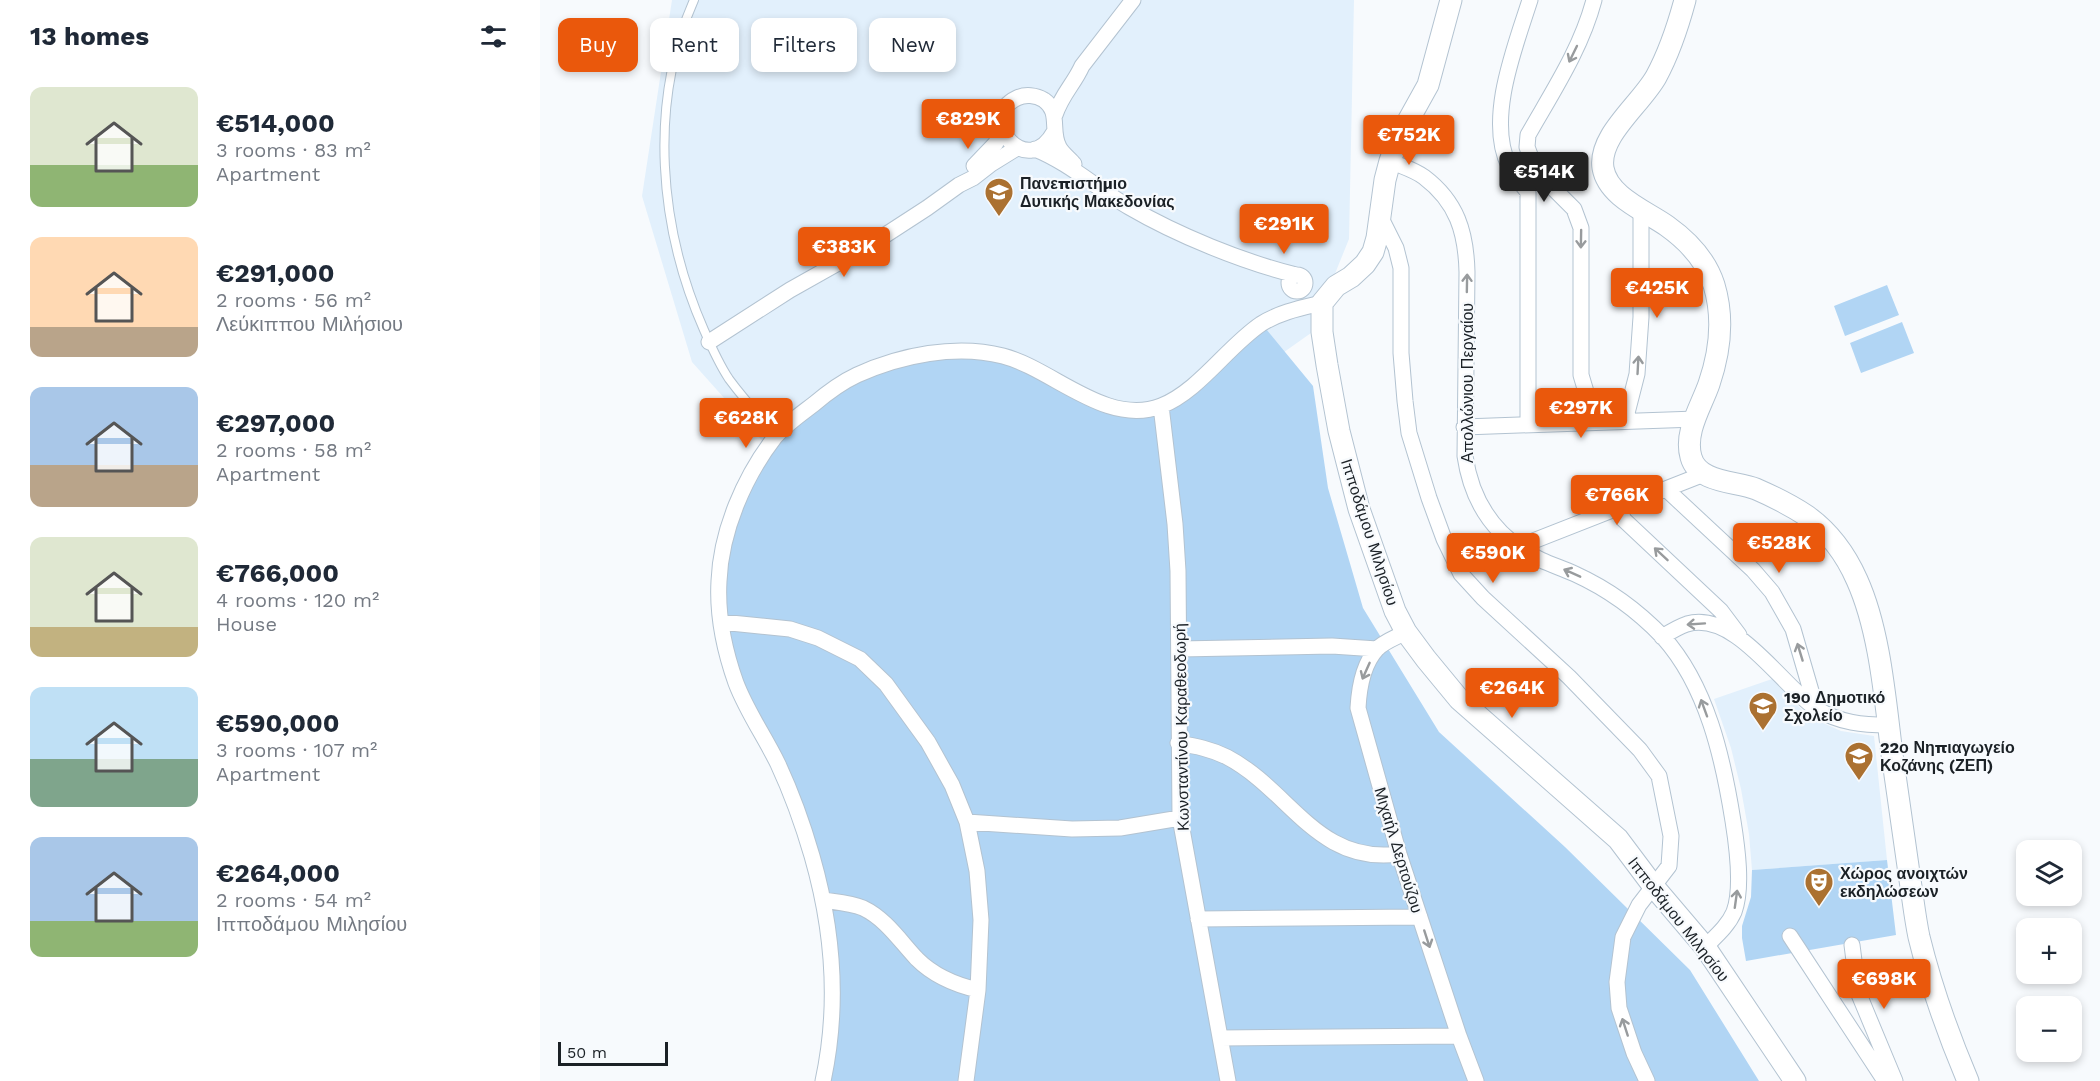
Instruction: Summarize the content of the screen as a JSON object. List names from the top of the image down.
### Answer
{
  "streets": {
    "street": [
      "Απολλώνιου Περγαίου",
      "Ιπποδάμου Μιλησίου",
      "Κωνσταντίνου Καραθεοδωρή",
      "Μιχαήλ Δερτούζου"
    ]
  },
  "crossings": [
    ["Απολλώνιου Περγαίου", "Ιπποδάμου Μιλησίου"]
  ],
  "one_way": ["Μιχαήλ Δερτούζου"],
  "places": {
    "school or university": ["Πανεπιστήμιο Δυτικής Μακεδονίας", "19ο Δημοτικό Σχολείο", "22ο Νηπιαγωγείο Κοζάνης (ΖΕΠ)"],
    "theatre": ["Χώρος ανοιχτών εκδηλώσεων"]
  },
  "scale_bar": "50 m",
  "page": {
    "heading": "13 homes",
    "chip": [
      "Buy",
      "Rent",
      "Filters",
      "New"
    ],
    "list": [
      {
        "name": "€514,000",
        "note": "3 rooms · 83 m² · Apartment"
      },
      {
        "name": "€291,000",
        "note": "2 rooms · 56 m² · Λεύκιππου Μιλήσιου"
      },
      {
        "name": "€297,000",
        "note": "2 rooms · 58 m² · Apartment"
      },
      {
        "name": "€766,000",
        "note": "4 rooms · 120 m² · House"
      },
      {
        "name": "€590,000",
        "note": "3 rooms · 107 m² · Apartment"
      },
      {
        "name": "€264,000",
        "note": "2 rooms · 54 m² · Ιπποδάμου Μιλησίου"
      }
    ],
    "price": [
      "€829K",
      "€752K",
      "€514K",
      "€291K",
      "€383K",
      "€425K",
      "€297K",
      "€628K",
      "€766K",
      "€528K",
      "€590K",
      "€264K",
      "€698K"
    ],
    "map_buttons": ["+", "−"],
    "scale": "50 m"
  }
}
